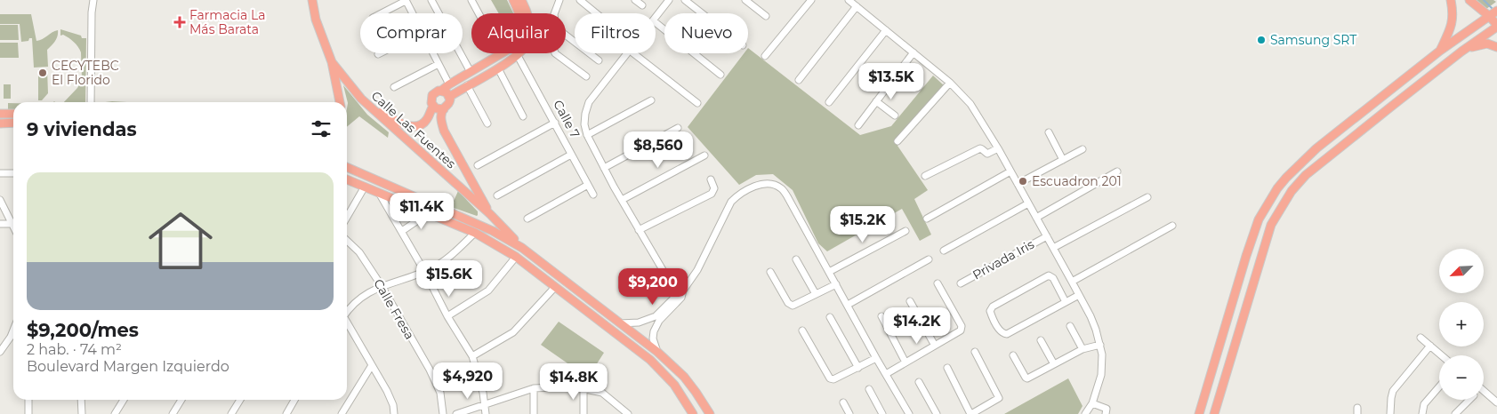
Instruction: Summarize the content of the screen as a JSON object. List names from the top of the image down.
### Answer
{
  "streets": {
    "main road": ["Calle Las Fuentes"],
    "street": ["Calle 7", "Privada Iris", "Calle Fresa"]
  },
  "places": {
    "health": ["Farmacia La Más Barata"],
    "other": ["Samsung SRT", "CECYTEBC El Florido", "Escuadron 201"]
  },
  "north": "bottom left",
  "page": {
    "chip": [
      "Comprar",
      "Alquilar",
      "Filtros",
      "Nuevo"
    ],
    "price": [
      "$13.5K",
      "$8,560",
      "$11.4K",
      "$15.2K",
      "$15.6K",
      "$9,200",
      "$14.2K",
      "$4,920",
      "$14.8K"
    ],
    "heading": "9 viviendas",
    "list": [
      {
        "name": "$9,200/mes",
        "note": "2 hab. · 74 m² · Boulevard Margen Izquierdo"
      }
    ],
    "map_buttons": ["+", "−"]
  }
}
